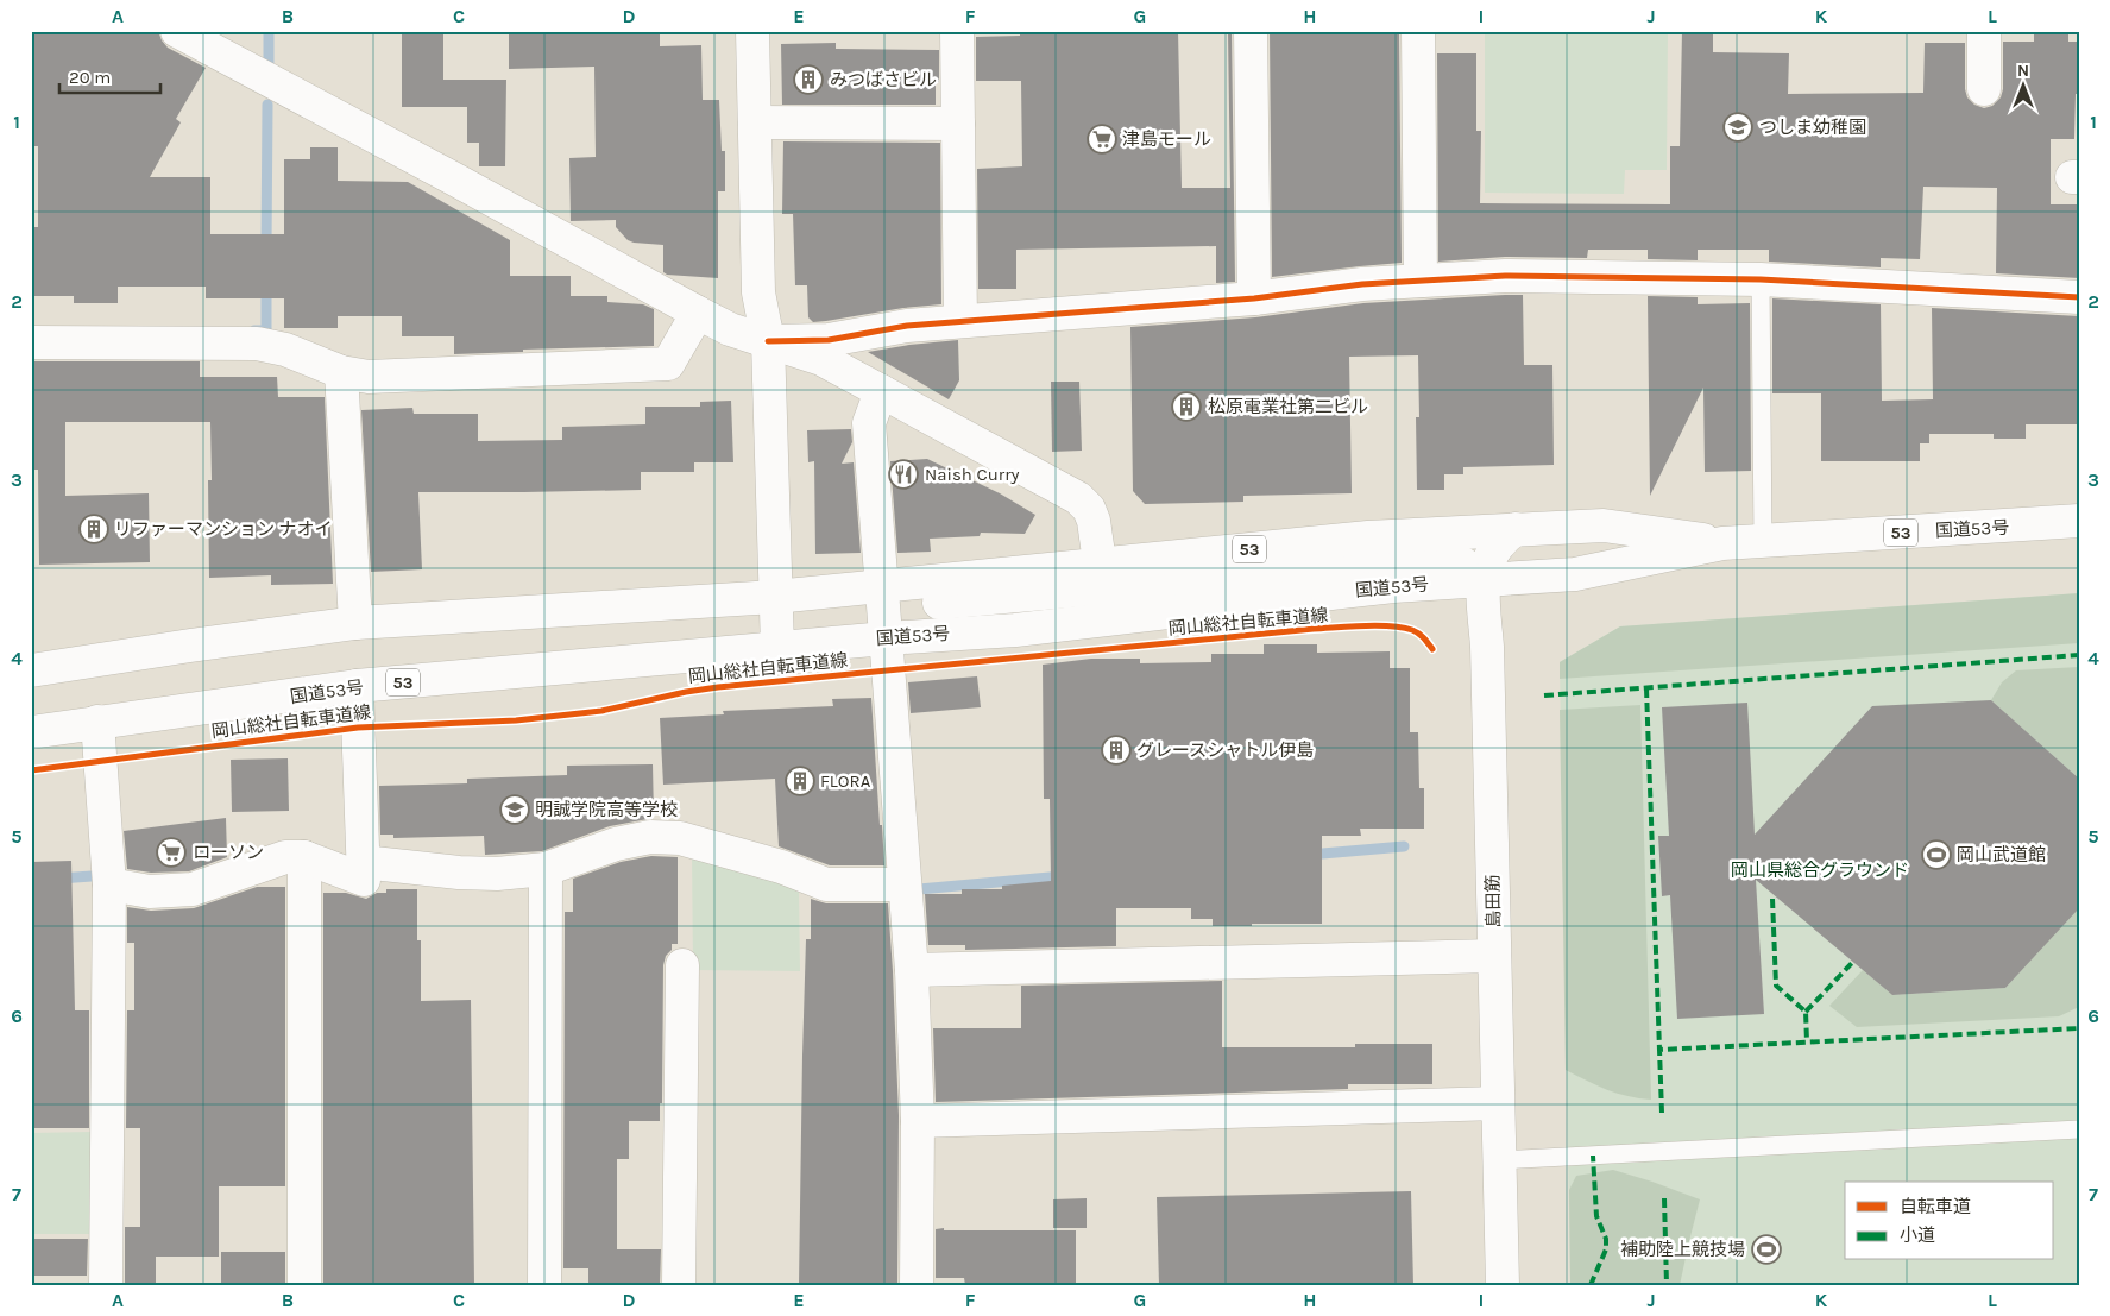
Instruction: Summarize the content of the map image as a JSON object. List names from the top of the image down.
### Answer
{
  "streets": {
    "main road": ["国道53号", "53", "島田筋"],
    "cycle path": ["岡山総社自転車道線"]
  },
  "crossings": [
    ["国道53号", "53"],
    ["国道53号", "島田筋"],
    ["53", "島田筋"]
  ],
  "parks": ["岡山県総合グラウンド"],
  "places": {
    "building": [
      "みつばさビル",
      "松原電業社第二ビル",
      "リファーマンション ナオイ",
      "グレースシャトル伊島",
      "FLORA"
    ],
    "school or university": ["つしま幼稚園", "明誠学院高等学校"],
    "supermarket": ["津島モール", "ローソン"],
    "restaurant": ["Naish Curry"],
    "sports": ["岡山武道館", "補助陸上競技場"]
  },
  "legend": ["自転車道", "小道"],
  "scale_bar": "20 m",
  "north": "top",
  "grid": {
    "columns": [
      "A",
      "B",
      "C",
      "D",
      "E",
      "F",
      "G",
      "H",
      "I",
      "J",
      "K",
      "L"
    ],
    "rows": [
      "1",
      "2",
      "3",
      "4",
      "5",
      "6",
      "7"
    ]
  }
}
